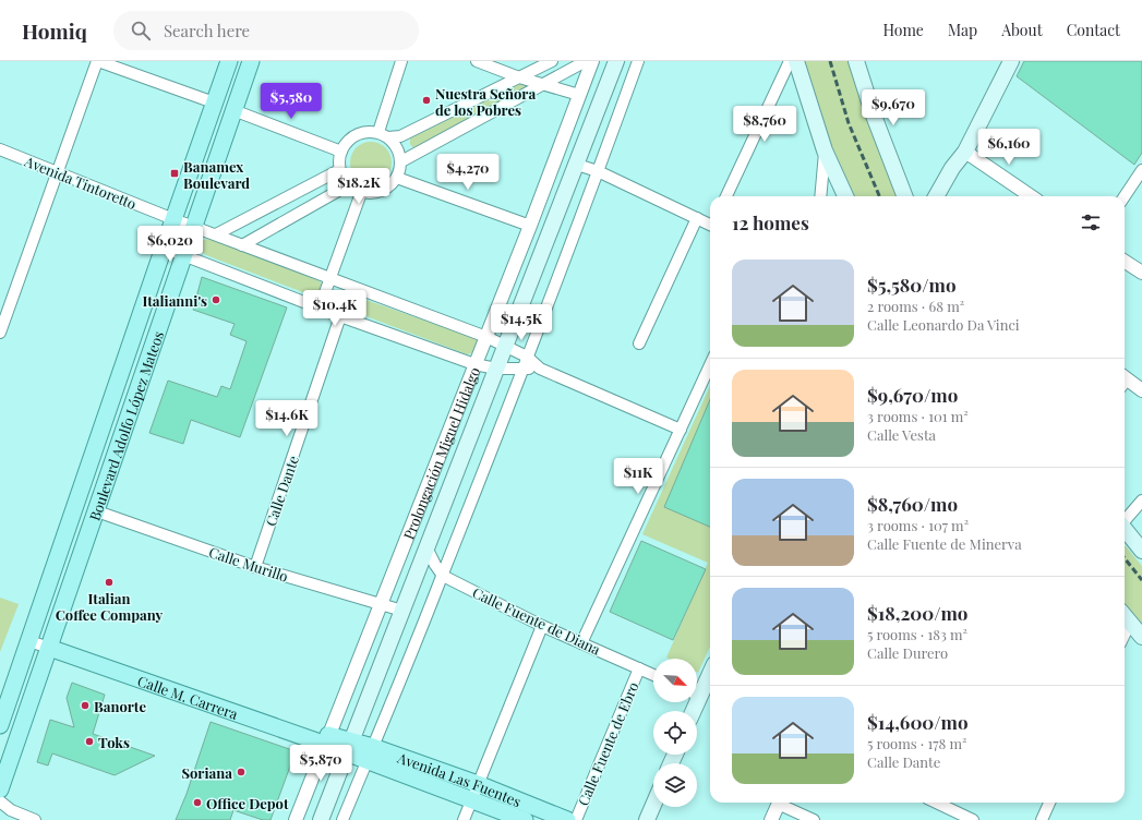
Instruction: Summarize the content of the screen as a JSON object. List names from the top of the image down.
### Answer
{
  "streets": {
    "main road": [
      "Boulevard Adolfo López Mateos",
      "Prolongación Miguel Hidalgo",
      "Calle M. Carrera",
      "Avenida Las Fuentes"
    ],
    "street": [
      "Avenida Tintoretto",
      "Calle Dante",
      "Calle Murillo",
      "Calle Fuente de Diana",
      "Calle Fuente de Ebro"
    ]
  },
  "crossings": [
    ["Avenida Tintoretto", "Boulevard Adolfo López Mateos"],
    ["Avenida Tintoretto", "Prolongación Miguel Hidalgo"],
    ["Boulevard Adolfo López Mateos", "Calle Murillo"],
    ["Boulevard Adolfo López Mateos", "Calle M. Carrera"],
    ["Prolongación Miguel Hidalgo", "Calle Murillo"],
    ["Prolongación Miguel Hidalgo", "Calle M. Carrera"],
    ["Prolongación Miguel Hidalgo", "Avenida Las Fuentes"],
    ["Calle Dante", "Calle Murillo"],
    ["Calle Fuente de Diana", "Calle Fuente de Ebro"],
    ["Calle M. Carrera", "Avenida Las Fuentes"]
  ],
  "places": {
    "other": [
      "Nuestra Señora de los Pobres",
      "Italianni's",
      "Italian Coffee Company",
      "Banorte",
      "Toks",
      "Soriana",
      "Office Depot"
    ],
    "transit": ["Banamex Boulevard"]
  },
  "north": "bottom right",
  "page": {
    "header": "Homiq",
    "search": "Search here",
    "nav": [
      "Home",
      "Map",
      "About",
      "Contact"
    ],
    "price": [
      "$5,580",
      "$9,670",
      "$8,760",
      "$6,160",
      "$4,270",
      "$18.2K",
      "$6,020",
      "$10.4K",
      "$14.5K",
      "$14.6K",
      "$11K",
      "$5,870"
    ],
    "heading": "12 homes",
    "list": [
      {
        "name": "$5,580/mo",
        "note": "2 rooms · 68 m² · Calle Leonardo Da Vinci"
      },
      {
        "name": "$9,670/mo",
        "note": "3 rooms · 101 m² · Calle Vesta"
      },
      {
        "name": "$8,760/mo",
        "note": "3 rooms · 107 m² · Calle Fuente de Minerva"
      },
      {
        "name": "$18,200/mo",
        "note": "5 rooms · 183 m² · Calle Durero"
      },
      {
        "name": "$14,600/mo",
        "note": "5 rooms · 178 m² · Calle Dante"
      }
    ]
  }
}
